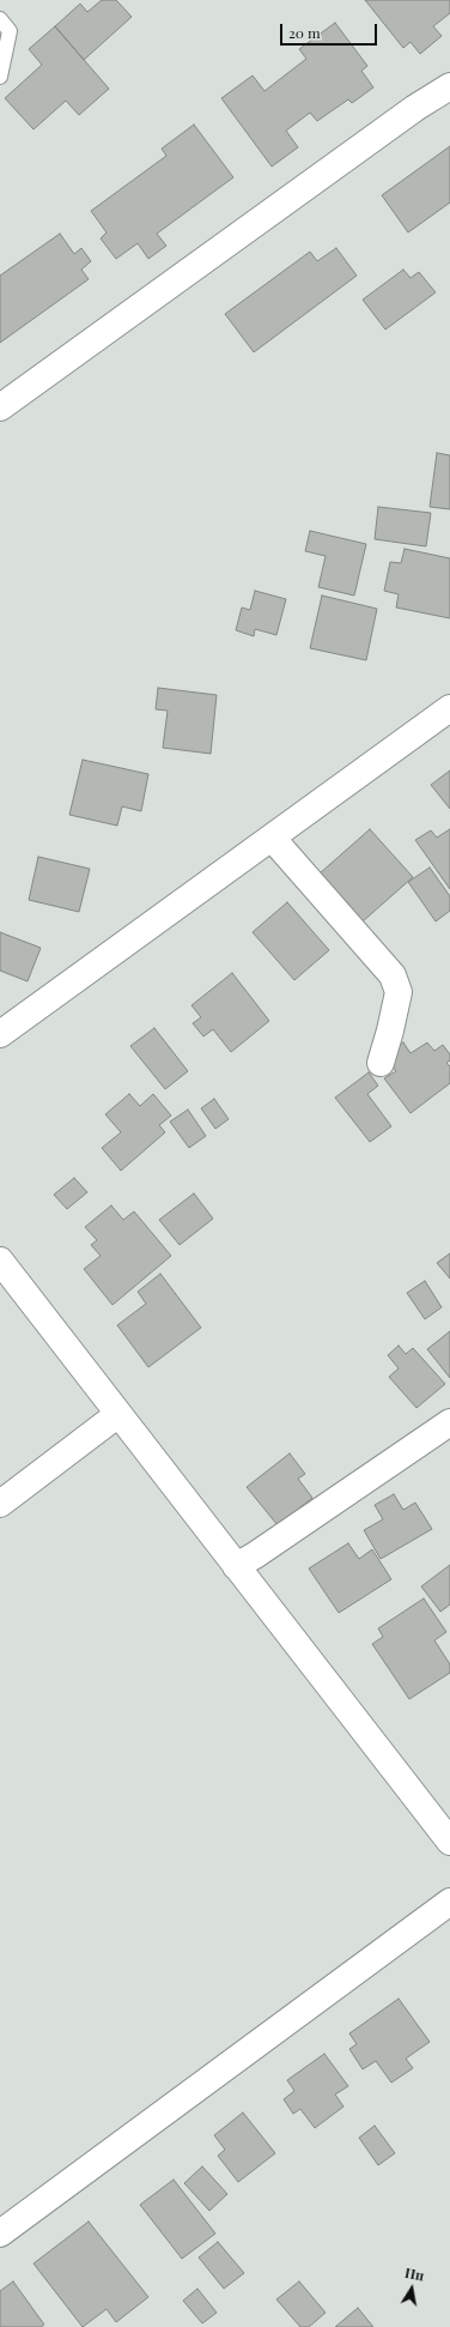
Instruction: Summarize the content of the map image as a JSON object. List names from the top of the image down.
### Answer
{
  "scale_bar": "20 m",
  "north": "top"
}
